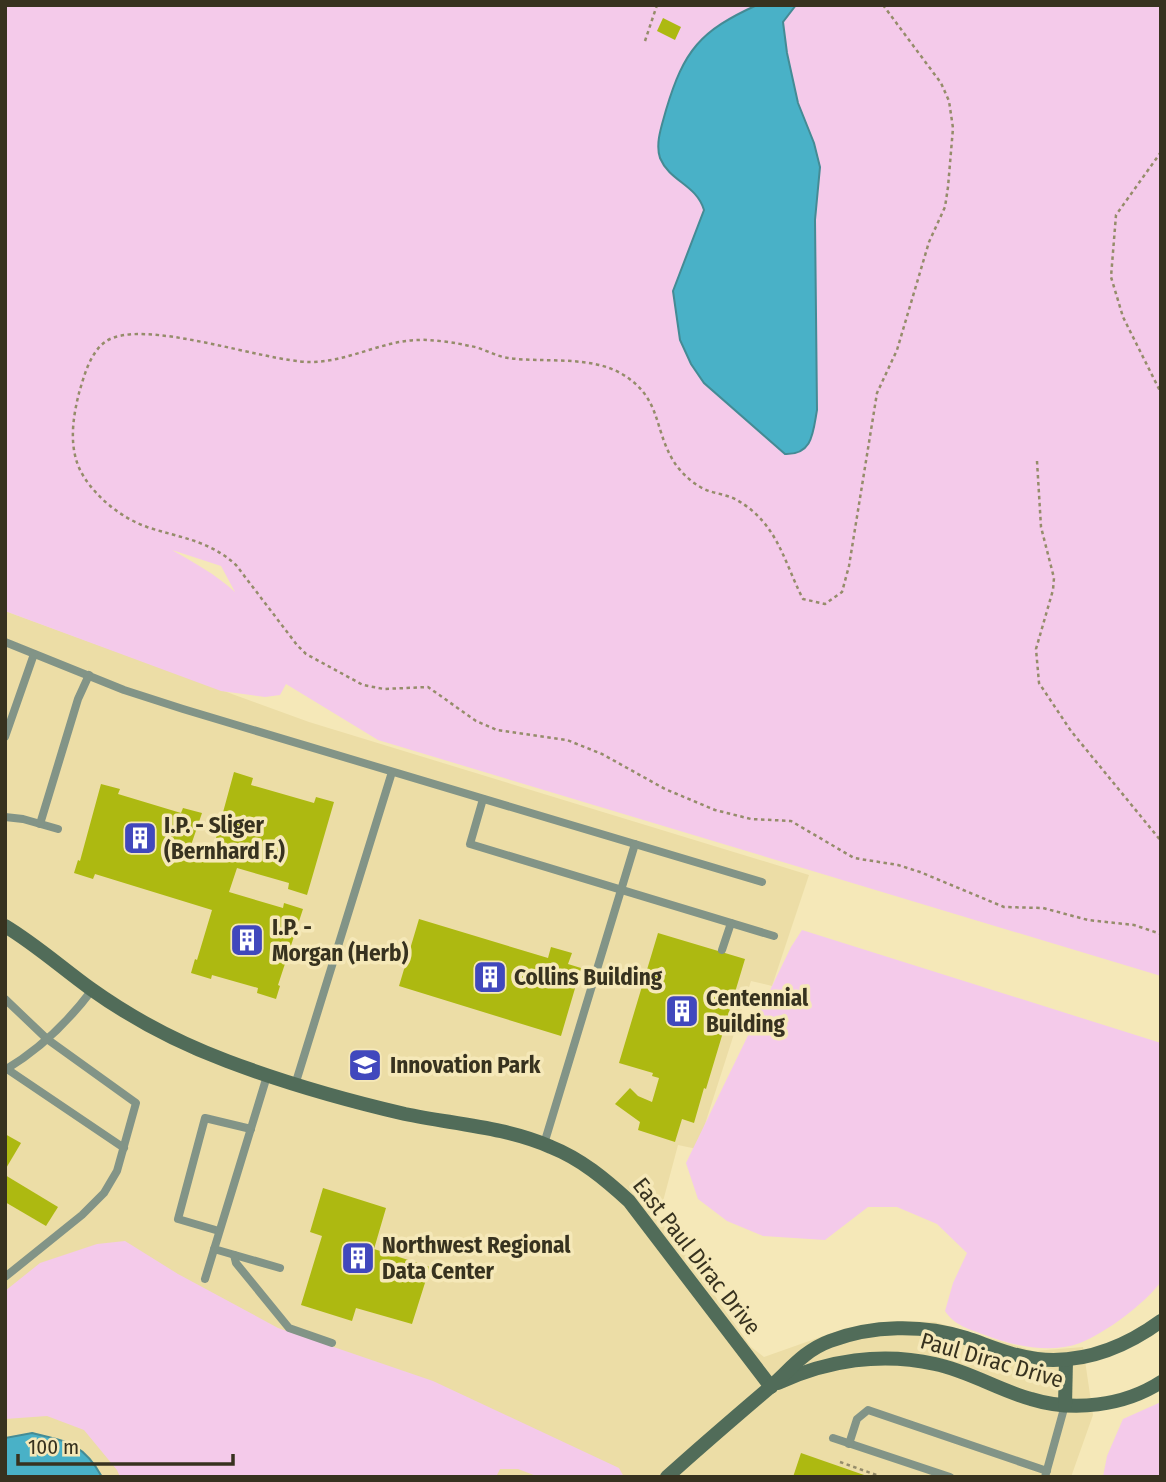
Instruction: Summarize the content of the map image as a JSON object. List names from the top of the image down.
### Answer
{
  "streets": {
    "street": ["East Paul Dirac Drive", "Paul Dirac Drive"]
  },
  "crossings": [
    ["East Paul Dirac Drive", "Paul Dirac Drive"]
  ],
  "places": {
    "building": [
      "I.P. - Sliger (Bernhard F.)",
      "I.P. - Morgan (Herb)",
      "Collins Building",
      "Centennial Building",
      "Northwest Regional Data Center"
    ],
    "school or university": ["Innovation Park"]
  },
  "scale_bar": "100 m"
}
